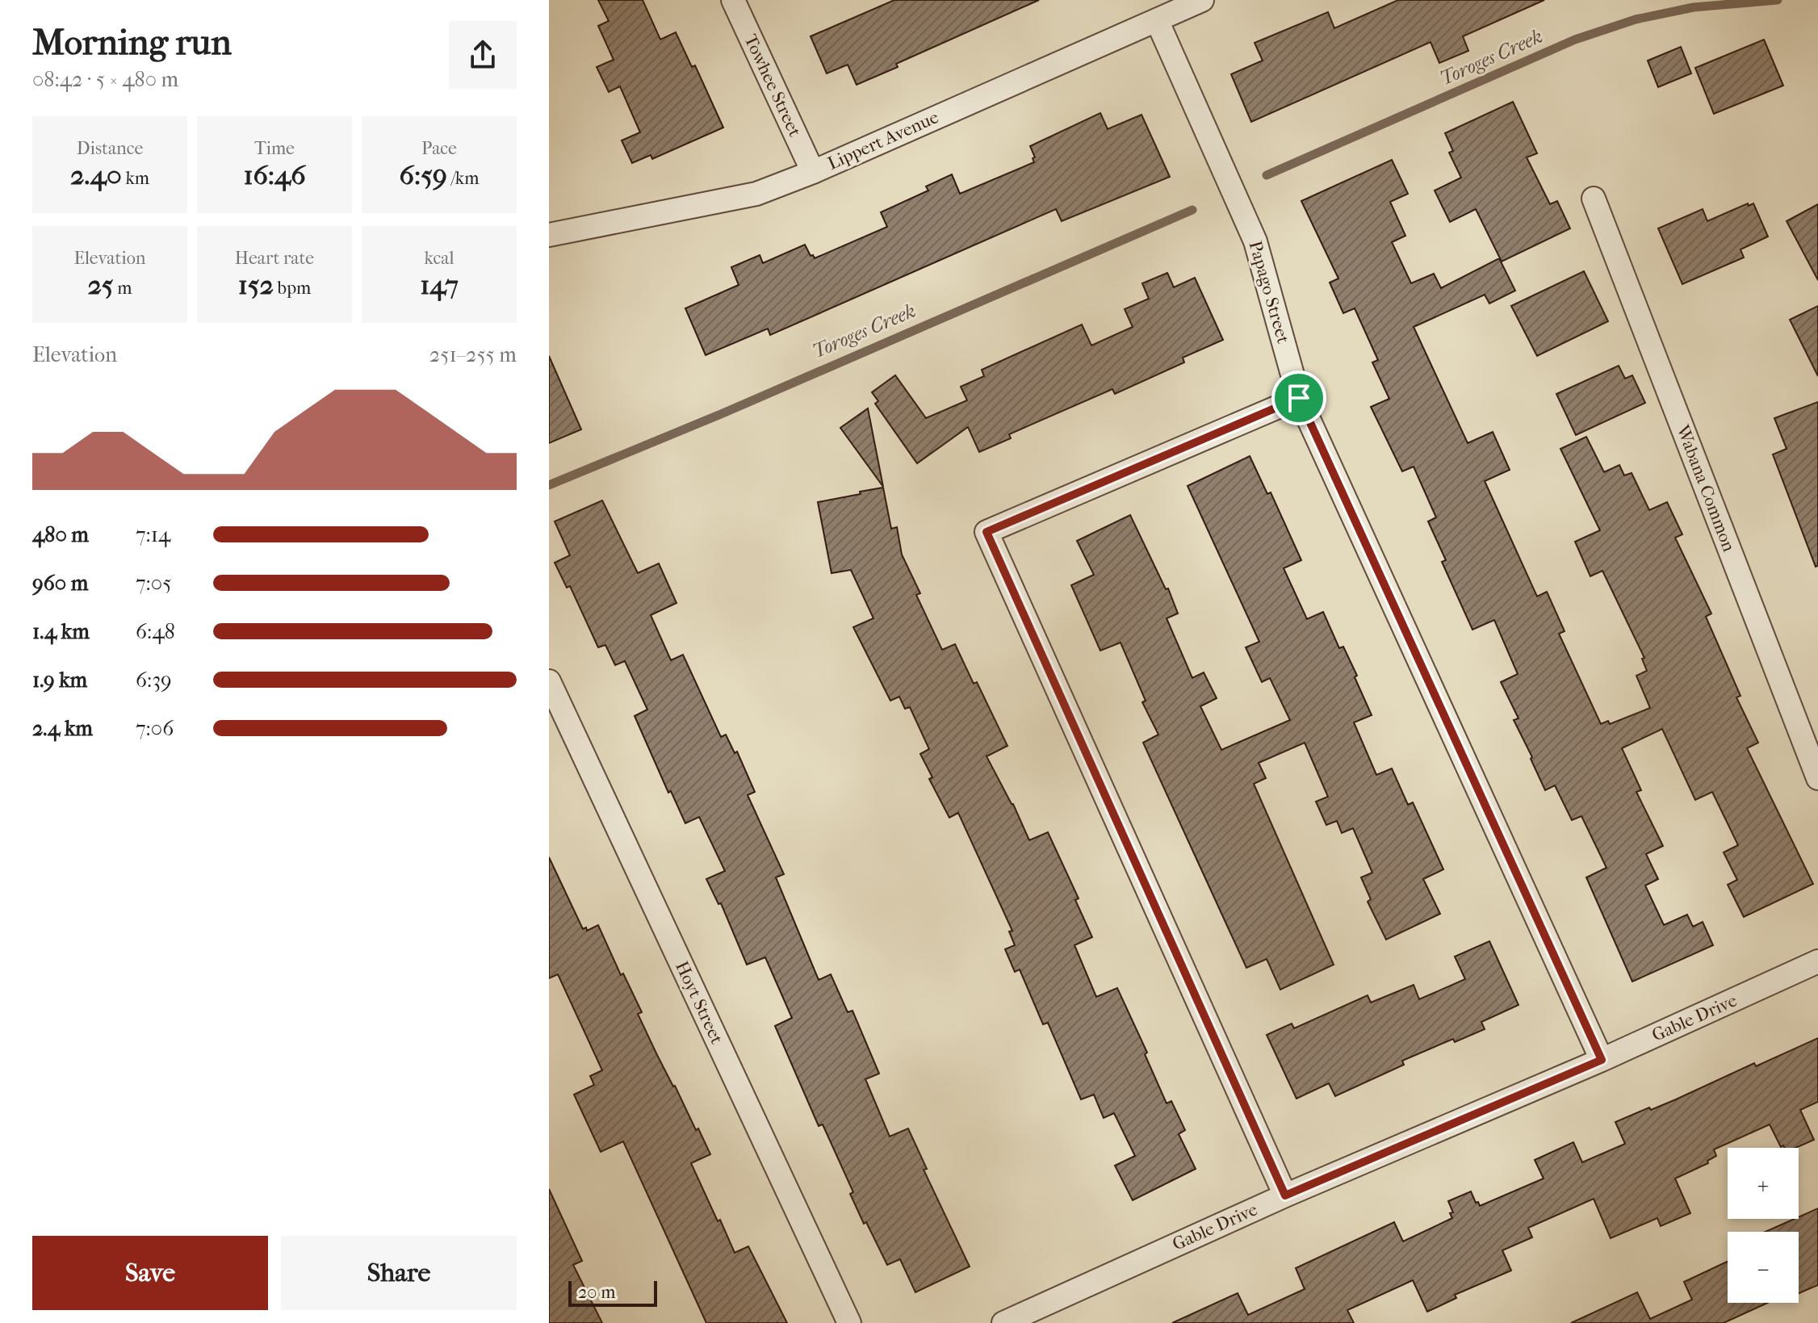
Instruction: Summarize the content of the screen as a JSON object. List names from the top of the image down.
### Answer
{
  "streets": {
    "street": [
      "Towhee Street",
      "Lippert Avenue",
      "Papago Street",
      "Wabana Common",
      "Hoyt Street",
      "Gable Drive"
    ]
  },
  "crossings": [
    ["Towhee Street", "Lippert Avenue"],
    ["Lippert Avenue", "Papago Street"],
    ["Papago Street", "Gable Drive"]
  ],
  "water": ["Toroges Creek"],
  "scale_bar": "20 m",
  "page": {
    "heading": ["Morning run", "08:42 · 5 × 480 m"],
    "stats": [
      ["Distance", "2.40 km"],
      ["Time", "16:46"],
      ["Pace", "6:59 /km"],
      ["Elevation", "25 m"],
      ["Heart rate", "152 bpm"],
      ["kcal", "147"]
    ],
    "chart": ["Elevation", "251–255 m"],
    "list": [
      {
        "name": "480 m",
        "note": "7:14"
      },
      {
        "name": "960 m",
        "note": "7:05"
      },
      {
        "name": "1.4 km",
        "note": "6:48"
      },
      {
        "name": "1.9 km",
        "note": "6:39"
      },
      {
        "name": "2.4 km",
        "note": "7:06"
      }
    ],
    "map_buttons": ["+", "−"],
    "buttons": ["Save", "Share"],
    "scale": "20 m"
  }
}
